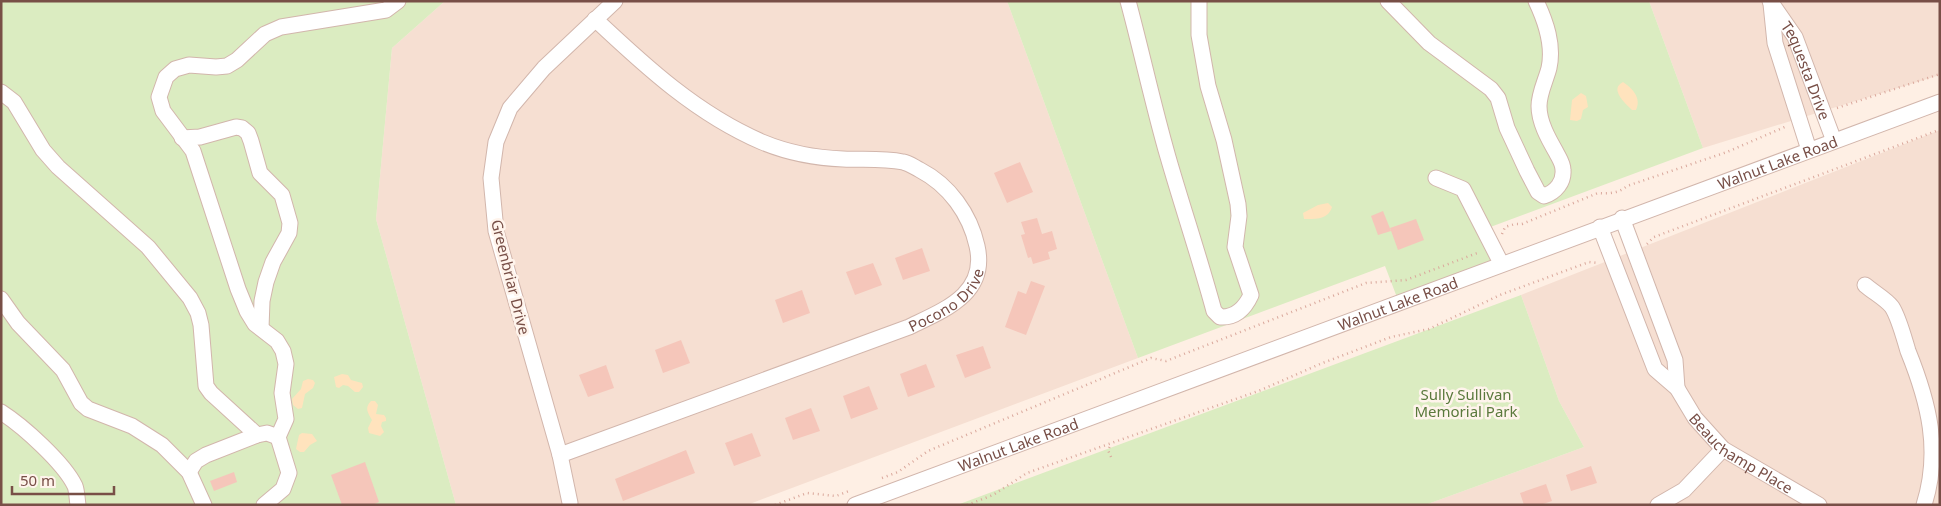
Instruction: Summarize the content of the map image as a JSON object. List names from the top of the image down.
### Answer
{
  "streets": {
    "street": [
      "Tequesta Drive",
      "Walnut Lake Road",
      "Greenbriar Drive",
      "Pocono Drive",
      "Beauchamp Place"
    ]
  },
  "crossings": [
    ["Tequesta Drive", "Walnut Lake Road"],
    ["Walnut Lake Road", "Beauchamp Place"],
    ["Greenbriar Drive", "Pocono Drive"]
  ],
  "parks": ["Sully Sullivan Memorial Park"],
  "scale_bar": "50 m"
}
